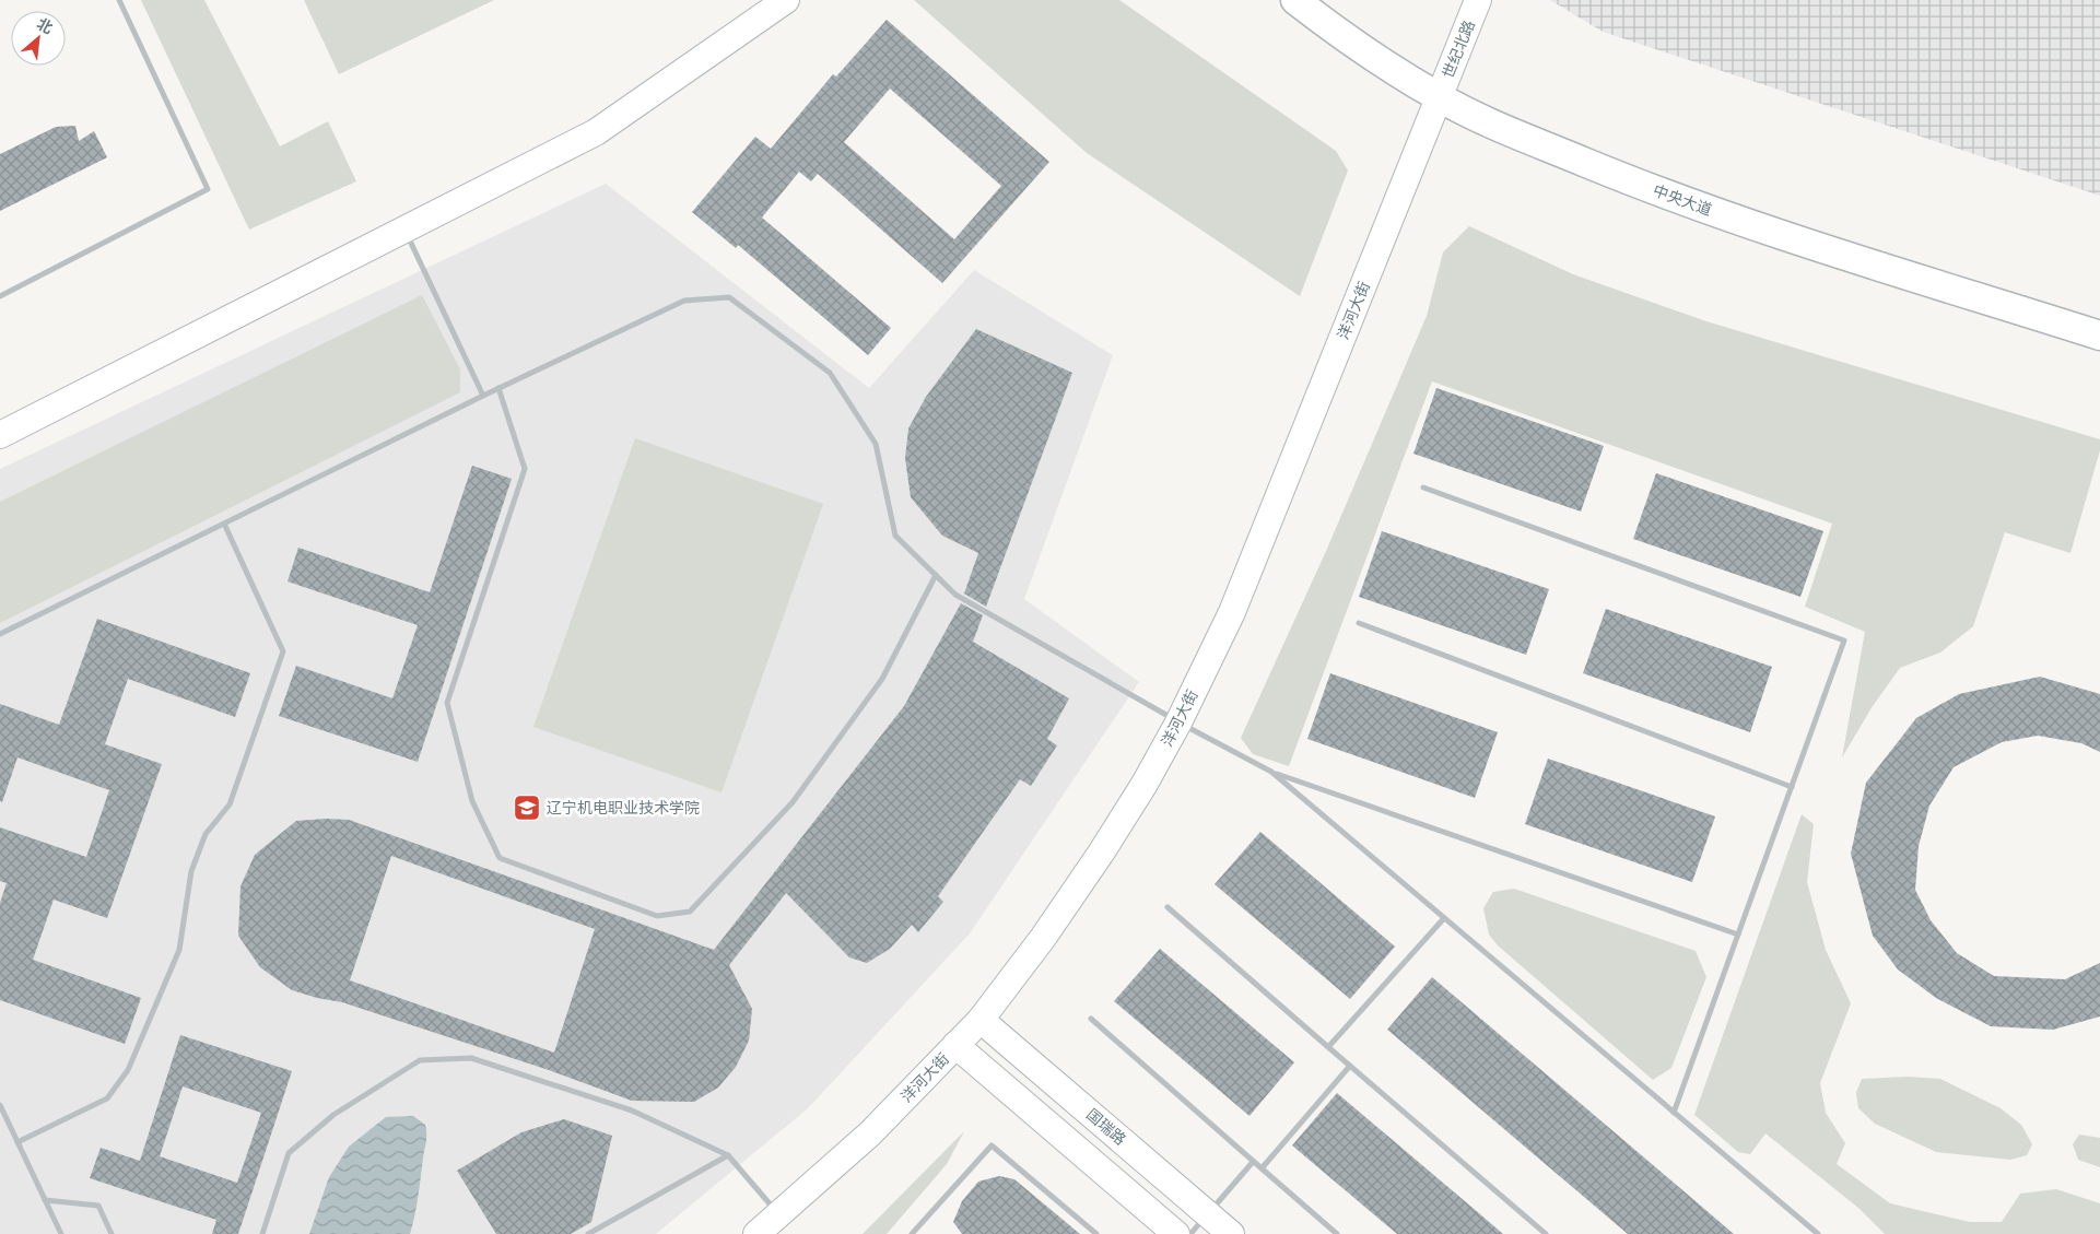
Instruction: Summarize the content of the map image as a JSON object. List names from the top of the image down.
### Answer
{
  "streets": {
    "main road": ["中央大道"],
    "street": ["世纪北路", "洋河大街", "国瑞路"]
  },
  "crossings": [
    ["世纪北路", "中央大道"],
    ["世纪北路", "洋河大街"],
    ["中央大道", "洋河大街"],
    ["洋河大街", "国瑞路"]
  ],
  "places": {
    "school or university": ["辽宁机电职业技术学院"]
  },
  "north": "top right"
}
